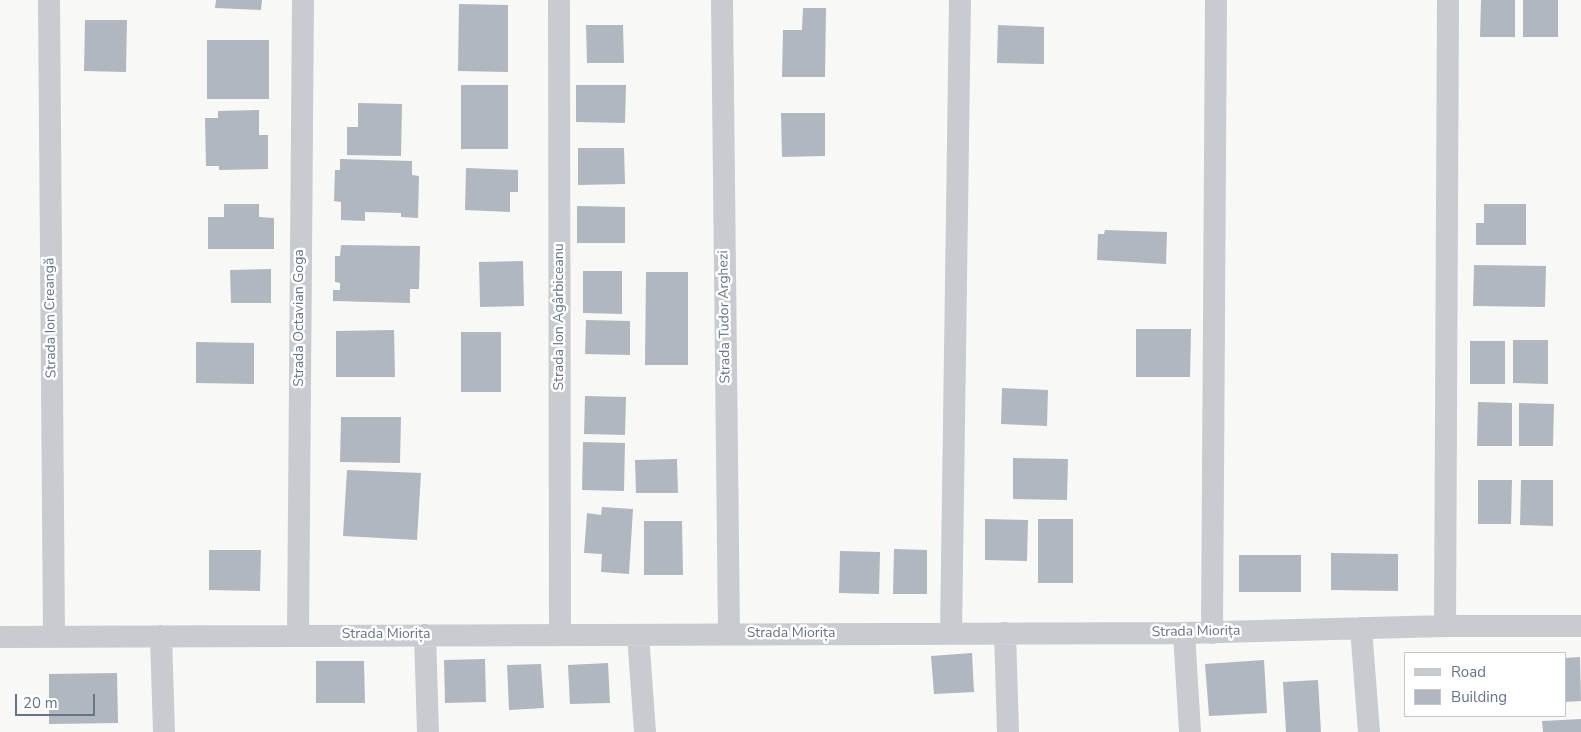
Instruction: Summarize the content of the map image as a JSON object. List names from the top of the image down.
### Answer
{
  "streets": {
    "street": [
      "Strada Ion Agârbiceanu",
      "Strada Tudor Arghezi",
      "Strada Ion Creangă",
      "Strada Octavian Goga",
      "Strada Miorița"
    ]
  },
  "crossings": [
    ["Strada Ion Agârbiceanu", "Strada Miorița"],
    ["Strada Tudor Arghezi", "Strada Miorița"],
    ["Strada Ion Creangă", "Strada Miorița"],
    ["Strada Octavian Goga", "Strada Miorița"]
  ],
  "legend": ["Road", "Building"],
  "scale_bar": "20 m"
}
